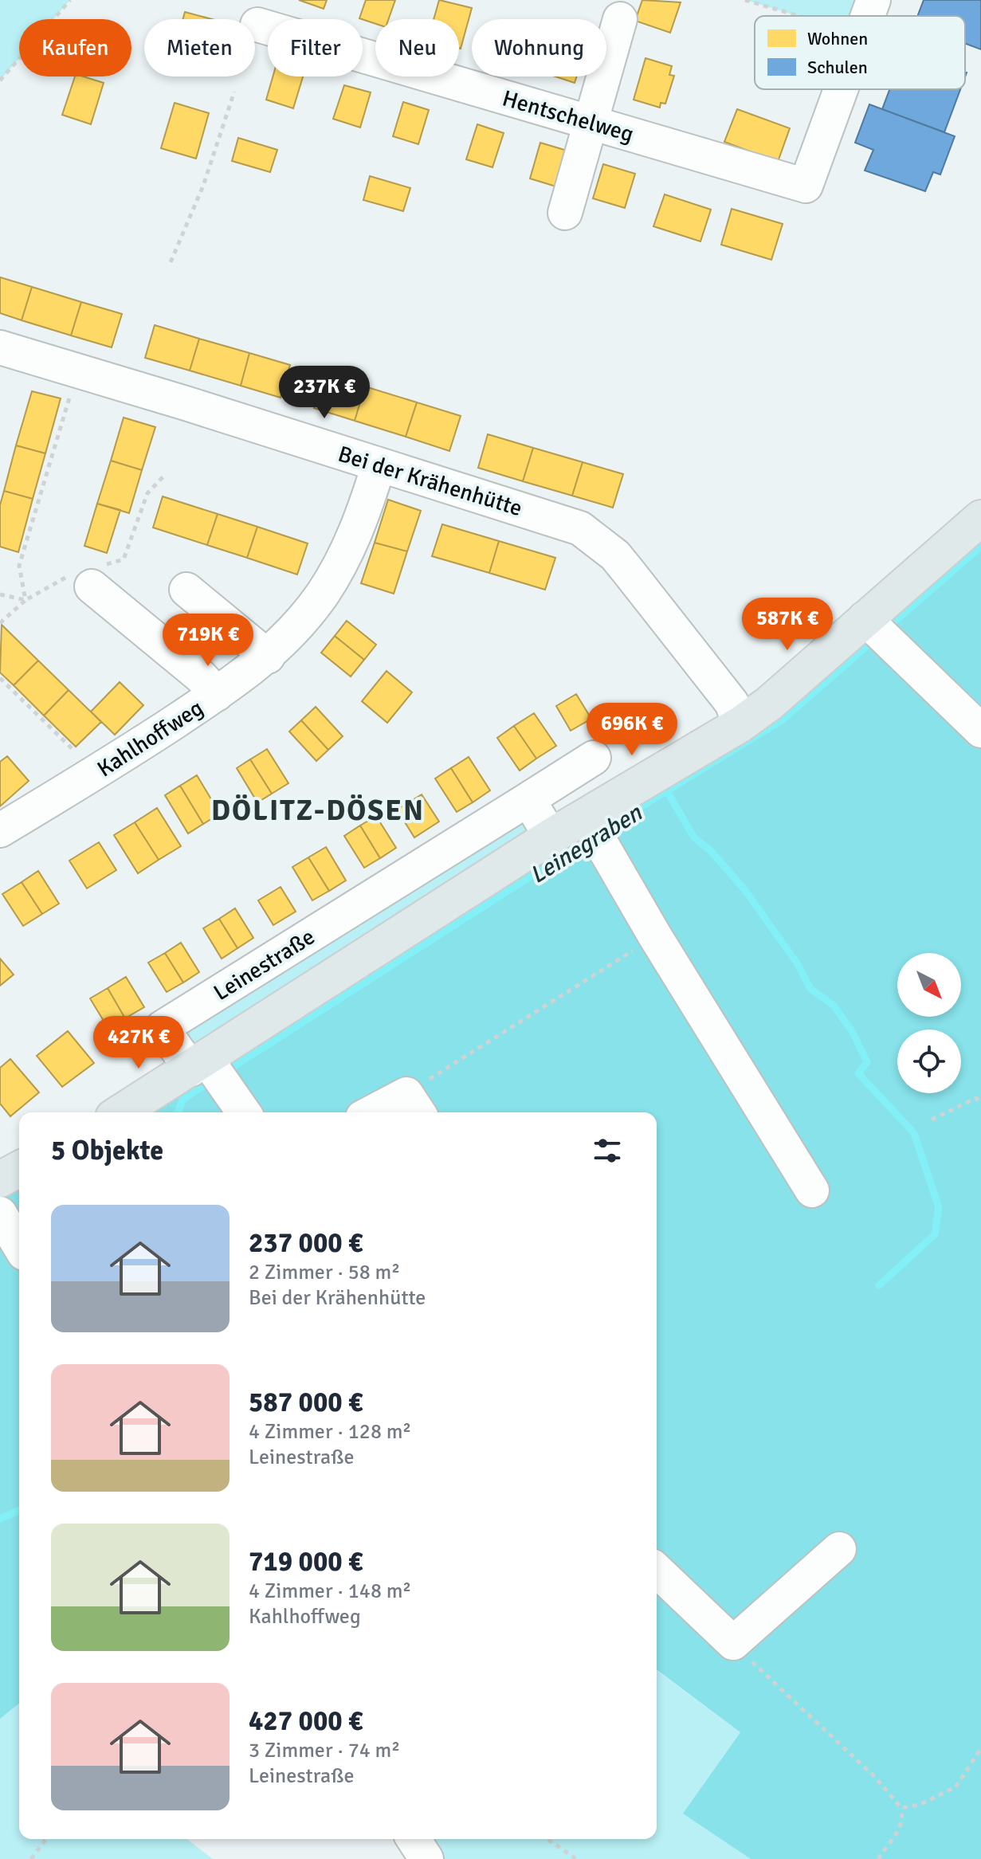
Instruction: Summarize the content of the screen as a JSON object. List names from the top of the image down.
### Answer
{
  "streets": {
    "street": [
      "Hentschelweg",
      "Bei der Krähenhütte",
      "Kahlhoffweg",
      "Leinestraße"
    ]
  },
  "crossings": [
    ["Bei der Krähenhütte", "Kahlhoffweg"]
  ],
  "districts": ["DÖLITZ-DÖSEN"],
  "water": ["Leinegraben"],
  "legend": ["Wohnen", "Schulen"],
  "north": "bottom right",
  "page": {
    "chip": [
      "Kaufen",
      "Mieten",
      "Filter",
      "Neu",
      "Wohnung"
    ],
    "price": [
      "237K €",
      "587K €",
      "719K €",
      "696K €",
      "427K €"
    ],
    "heading": "5 Objekte",
    "list": [
      {
        "name": "237 000 €",
        "note": "2 Zimmer · 58 m² · Bei der Krähenhütte"
      },
      {
        "name": "587 000 €",
        "note": "4 Zimmer · 128 m² · Leinestraße"
      },
      {
        "name": "719 000 €",
        "note": "4 Zimmer · 148 m² · Kahlhoffweg"
      },
      {
        "name": "427 000 €",
        "note": "3 Zimmer · 74 m² · Leinestraße"
      }
    ]
  }
}
